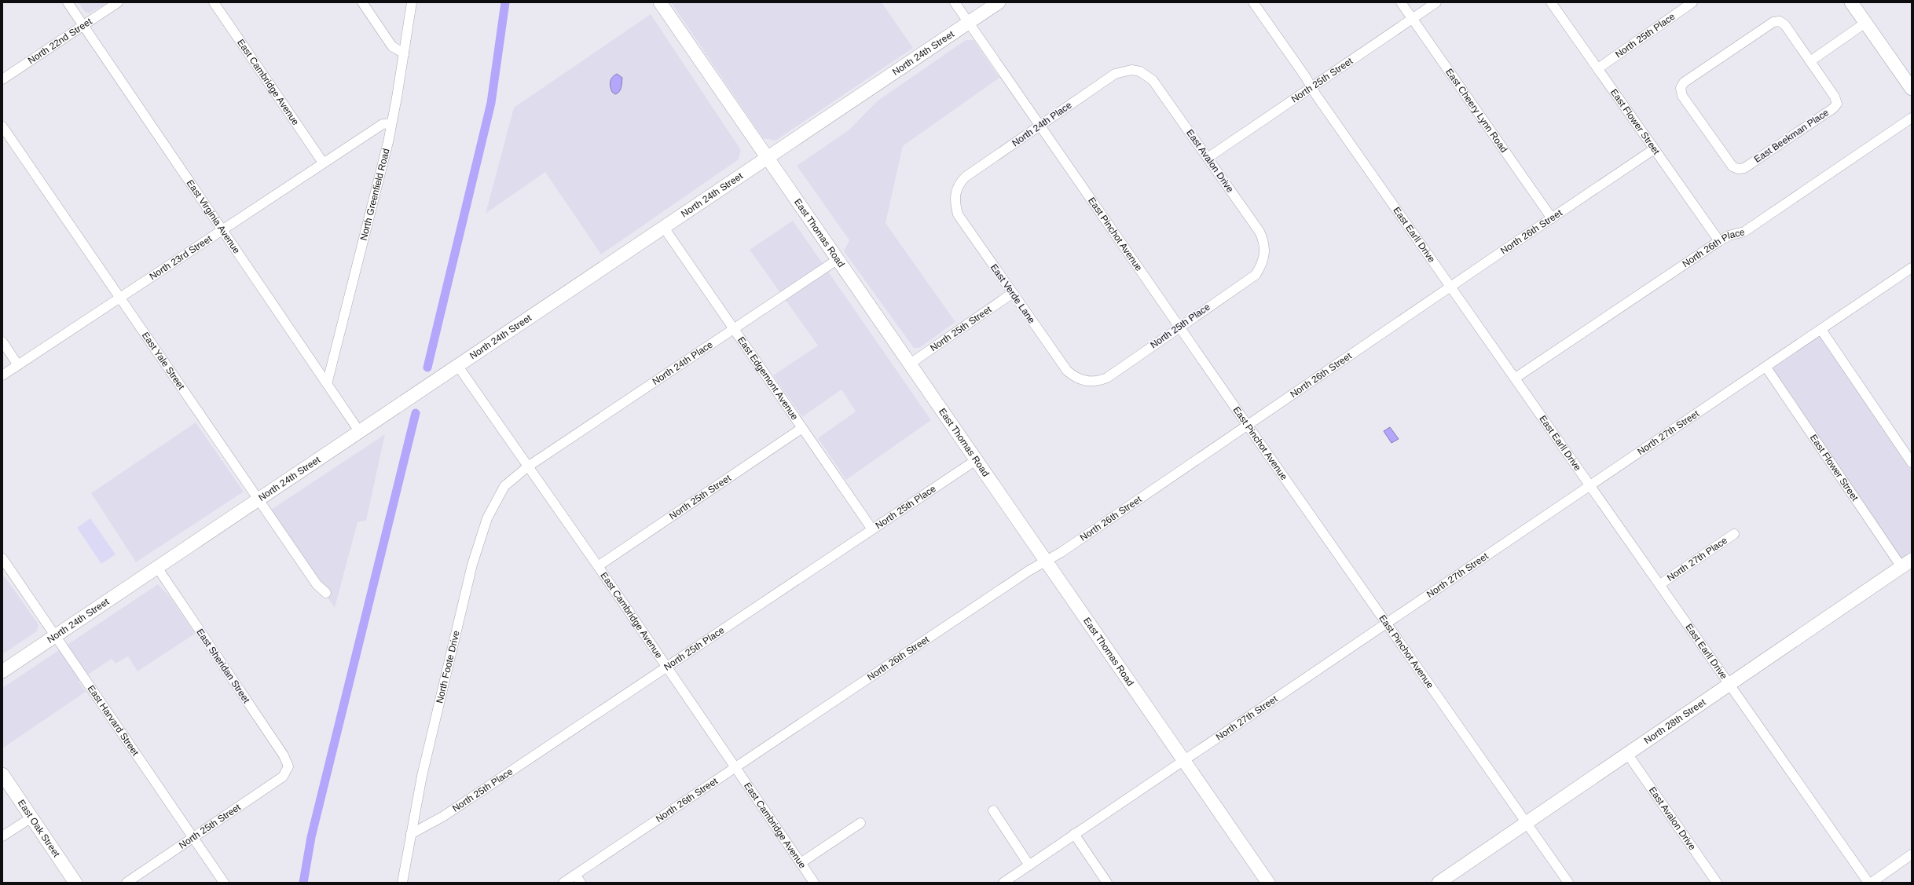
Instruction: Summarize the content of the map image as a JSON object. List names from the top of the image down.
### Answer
{
  "streets": {
    "main road": [
      "North 24th Street",
      "East Thomas Road",
      "North 28th Street",
      "East Oak Street"
    ],
    "street": [
      "North 25th Place",
      "North 22nd Street",
      "North 25th Street",
      "East Cambridge Avenue",
      "East Cheery Lynn Road",
      "East Flower Street",
      "North 24th Place",
      "East Beekman Place",
      "East Avalon Drive",
      "North Greenfield Road",
      "East Virginia Avenue",
      "North 26th Street",
      "East Pinchot Avenue",
      "East Earll Drive",
      "North 26th Place",
      "North 23rd Street",
      "East Verde Lane",
      "East Yale Street",
      "East Edgemont Avenue",
      "North 27th Street",
      "North 27th Place",
      "East Sheridan Street",
      "North Foote Drive",
      "East Harvard Street"
    ]
  },
  "crossings": [
    ["North 25th Place", "East Cambridge Avenue"],
    ["North 25th Place", "East Flower Street"],
    ["North 25th Place", "East Avalon Drive"],
    ["North 25th Place", "East Thomas Road"],
    ["North 25th Place", "East Pinchot Avenue"],
    ["North 25th Place", "East Verde Lane"],
    ["North 25th Place", "East Edgemont Avenue"],
    ["North 25th Place", "North Foote Drive"],
    ["North 22nd Street", "East Virginia Avenue"],
    ["North 24th Street", "East Cambridge Avenue"],
    ["North 24th Street", "East Virginia Avenue"],
    ["North 24th Street", "East Thomas Road"],
    ["North 24th Street", "East Pinchot Avenue"],
    ["North 24th Street", "East Yale Street"],
    ["North 24th Street", "East Edgemont Avenue"],
    ["North 24th Street", "East Sheridan Street"],
    ["North 24th Street", "East Harvard Street"],
    ["North 25th Street", "East Cambridge Avenue"],
    ["North 25th Street", "East Cheery Lynn Road"],
    ["North 25th Street", "East Avalon Drive"],
    ["North 25th Street", "East Thomas Road"],
    ["North 25th Street", "East Earll Drive"],
    ["North 25th Street", "East Verde Lane"],
    ["North 25th Street", "East Edgemont Avenue"],
    ["North 25th Street", "East Sheridan Street"],
    ["North 25th Street", "East Harvard Street"],
    ["East Cambridge Avenue", "North 24th Place"],
    ["East Cambridge Avenue", "North 26th Street"],
    ["East Cambridge Avenue", "North 23rd Street"],
    ["East Cambridge Avenue", "North Foote Drive"],
    ["East Cheery Lynn Road", "North 26th Street"],
    ["East Flower Street", "North 26th Street"],
    ["East Flower Street", "North 26th Place"],
    ["East Flower Street", "North 27th Street"],
    ["East Flower Street", "North 28th Street"],
    ["North 24th Place", "East Avalon Drive"],
    ["North 24th Place", "East Thomas Road"],
    ["North 24th Place", "East Pinchot Avenue"],
    ["North 24th Place", "East Verde Lane"],
    ["North 24th Place", "East Edgemont Avenue"],
    ["North 24th Place", "North Foote Drive"],
    ["East Avalon Drive", "North 28th Street"],
    ["North Greenfield Road", "East Virginia Avenue"],
    ["North Greenfield Road", "North 23rd Street"],
    ["East Virginia Avenue", "North 23rd Street"],
    ["North 26th Street", "East Thomas Road"],
    ["North 26th Street", "East Pinchot Avenue"],
    ["North 26th Street", "East Earll Drive"],
    ["East Thomas Road", "North 27th Street"],
    ["East Pinchot Avenue", "North 27th Street"],
    ["East Pinchot Avenue", "North 28th Street"],
    ["East Earll Drive", "North 26th Place"],
    ["East Earll Drive", "North 27th Street"],
    ["East Earll Drive", "North 27th Place"],
    ["East Earll Drive", "North 28th Street"],
    ["North 23rd Street", "East Yale Street"]
  ]
}
